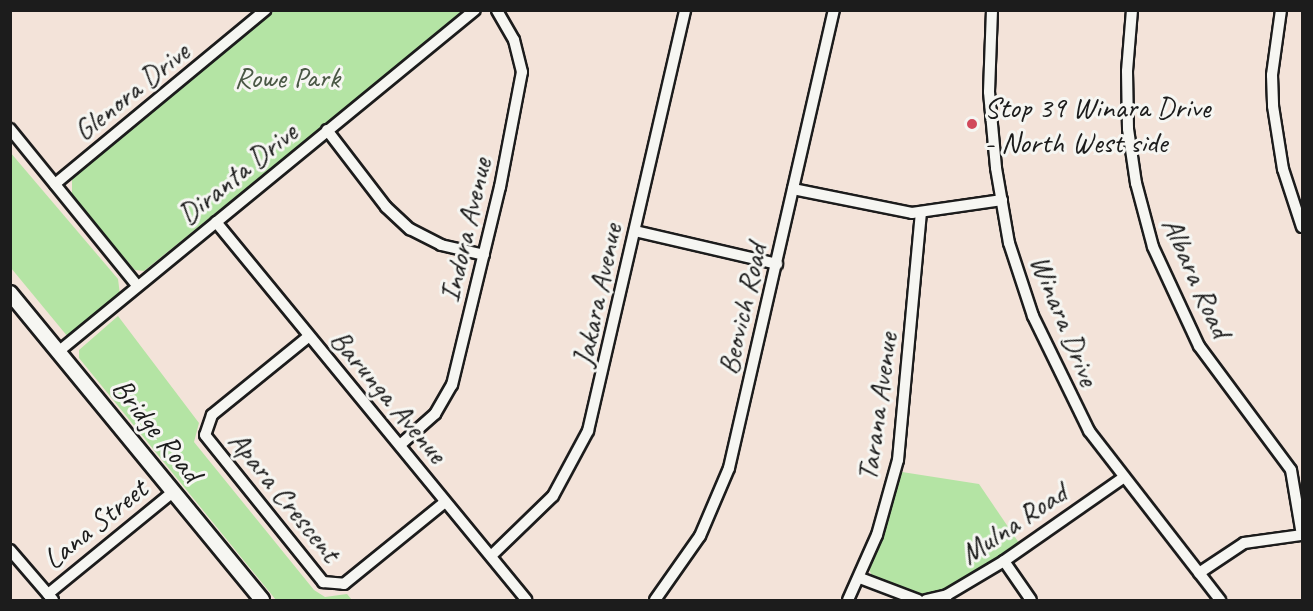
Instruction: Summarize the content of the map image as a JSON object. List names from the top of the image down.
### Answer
{
  "streets": {
    "main road": ["Bridge Road"],
    "street": [
      "Glenora Drive",
      "Diranta Drive",
      "Indora Avenue",
      "Albara Road",
      "Jakara Avenue",
      "Beovich Road",
      "Winara Drive",
      "Barunga Avenue",
      "Tarana Avenue",
      "Apara Crescent",
      "Mulna Road",
      "Lana Street"
    ]
  },
  "crossings": [
    ["Diranta Drive", "Barunga Avenue"],
    ["Diranta Drive", "Bridge Road"],
    ["Indora Avenue", "Barunga Avenue"],
    ["Jakara Avenue", "Barunga Avenue"],
    ["Winara Drive", "Mulna Road"],
    ["Barunga Avenue", "Apara Crescent"],
    ["Bridge Road", "Lana Street"]
  ],
  "parks": ["Rowe Park"],
  "places": ["Stop 39 Winara Drive - North West side"]
}
